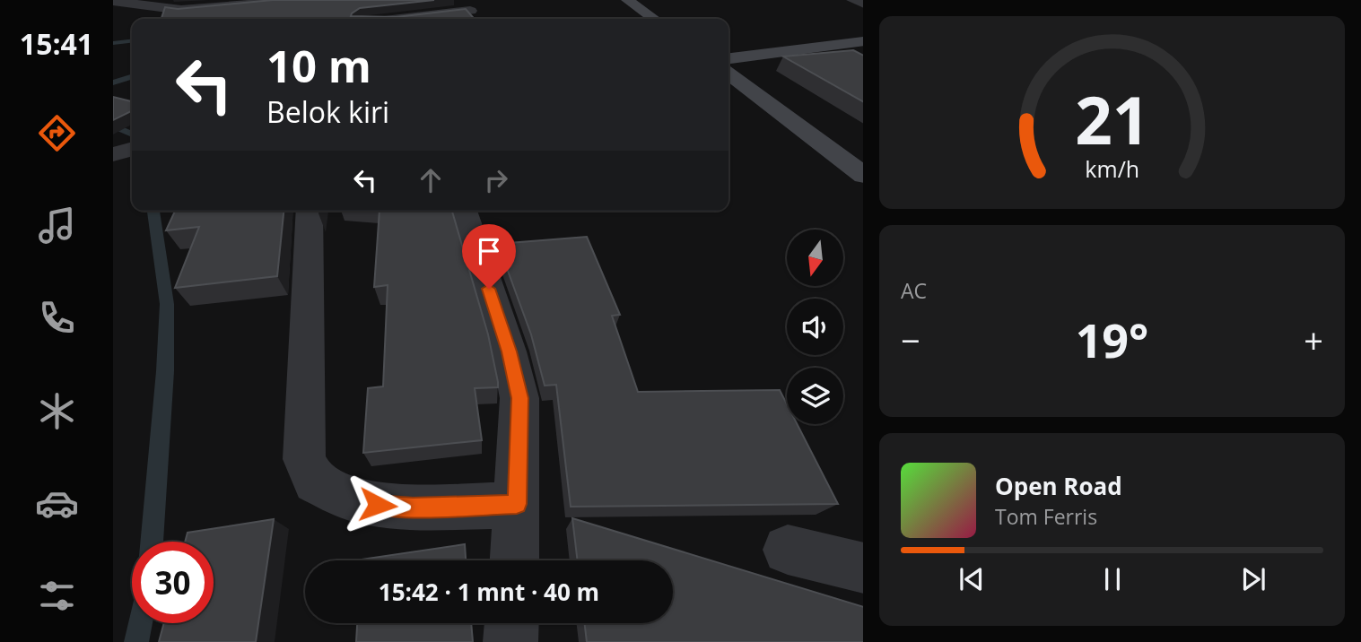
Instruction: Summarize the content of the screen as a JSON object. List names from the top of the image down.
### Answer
{
  "north": "bottom",
  "page": {
    "tabs": "15:41",
    "turn": ["10 m", "Belok kiri"],
    "tile": "AC",
    "heat": ["−", "19°", "+"],
    "song": ["Open Road", "Tom Ferris"],
    "limit": "30",
    "trip": "15:42 · 1 mnt · 40 m",
    "gauge": ["21", "km/h"]
  }
}
